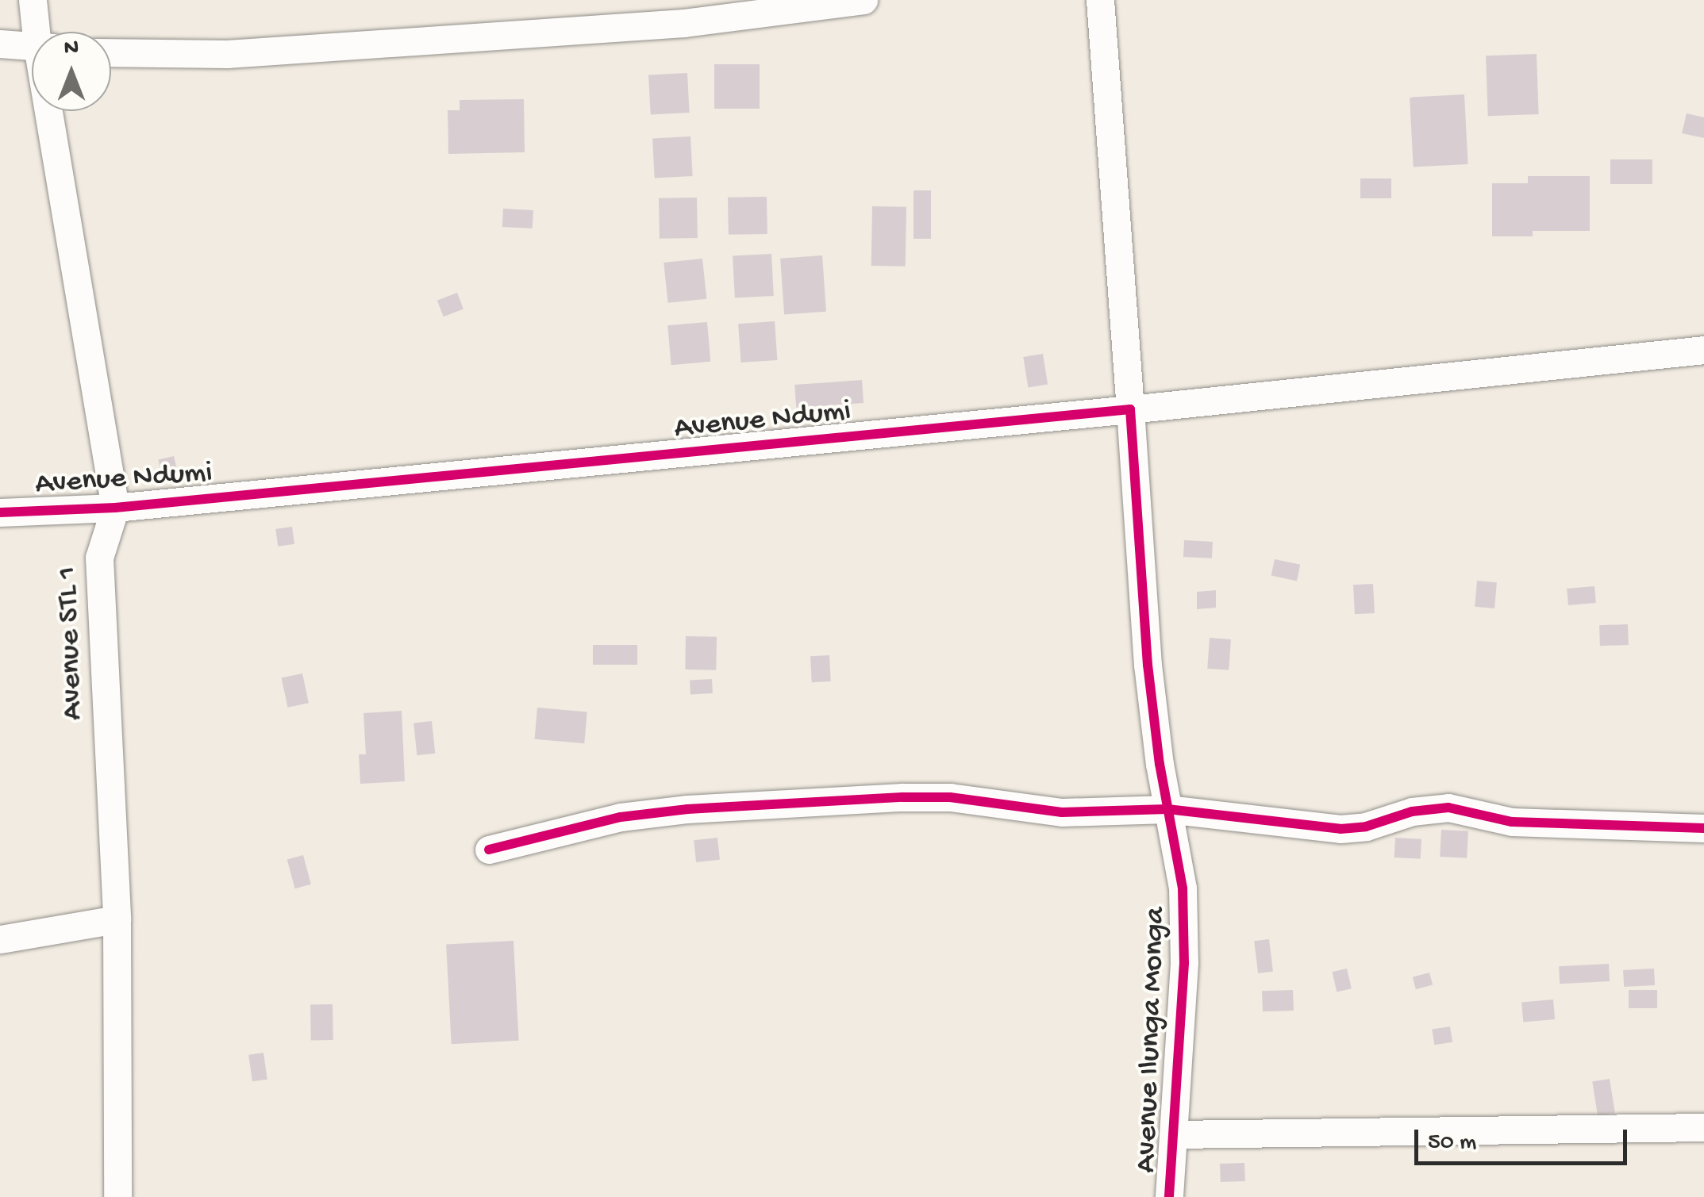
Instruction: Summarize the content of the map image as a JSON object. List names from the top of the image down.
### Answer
{
  "streets": {
    "street": ["Avenue Ndumi", "Avenue STL 1", "Avenue Ilunga Monga"]
  },
  "crossings": [
    ["Avenue Ndumi", "Avenue STL 1"]
  ],
  "scale_bar": "50 m",
  "north": "top"
}
